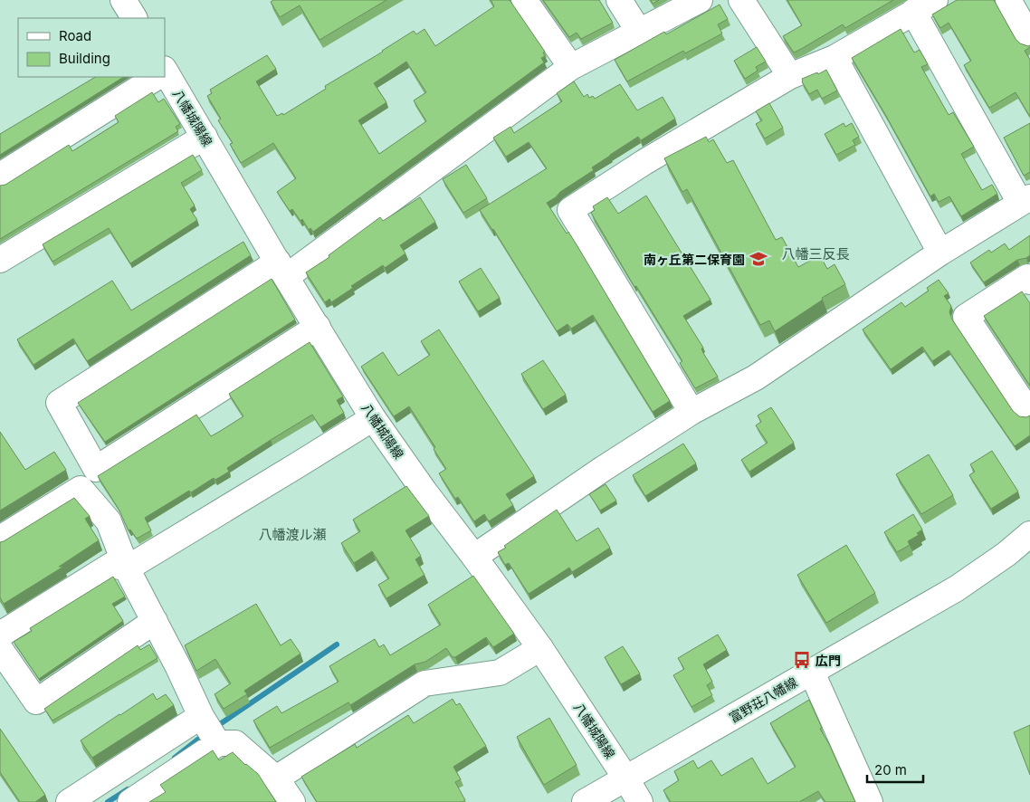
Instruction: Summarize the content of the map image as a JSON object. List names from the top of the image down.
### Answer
{
  "streets": {
    "street": ["八幡城陽線", "富野荘八幡線"]
  },
  "crossings": [
    ["八幡城陽線", "富野荘八幡線"]
  ],
  "districts": ["八幡三反長", "八幡渡ル瀬"],
  "places": {
    "school or university": ["南ヶ丘第二保育園"],
    "bus stop": ["広門"]
  },
  "legend": ["Road", "Building"],
  "scale_bar": "20 m"
}
